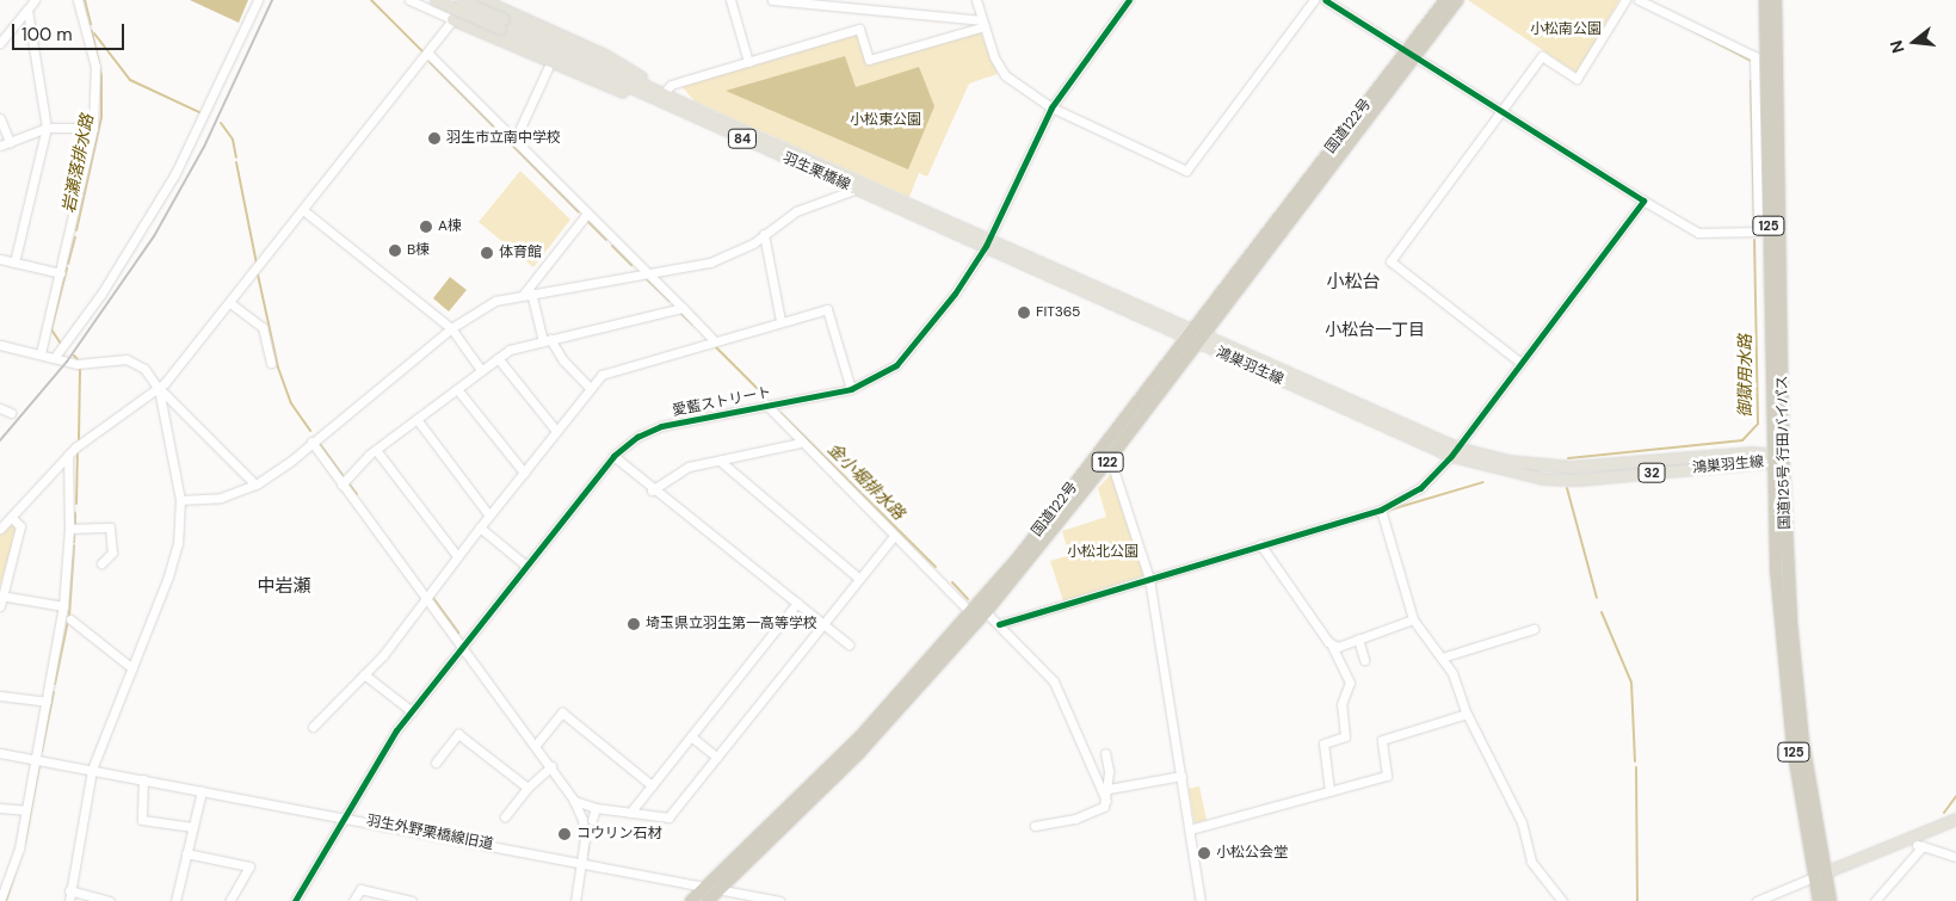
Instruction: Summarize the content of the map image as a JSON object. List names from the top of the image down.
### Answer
{
  "streets": {
    "highway": [
      "国道122号",
      "125",
      "国道125号 行田バイパス",
      "122"
    ],
    "main road": [
      "84",
      "羽生栗橋線",
      "鴻巣羽生線",
      "32"
    ],
    "street": ["愛藍ストリート", "羽生外野栗橋線旧道"]
  },
  "crossings": [
    ["国道122号", "羽生栗橋線"],
    ["国道122号", "鴻巣羽生線"],
    ["国道122号", "羽生外野栗橋線旧道"],
    ["羽生栗橋線", "鴻巣羽生線"],
    ["羽生栗橋線", "愛藍ストリート"],
    ["鴻巣羽生線", "国道125号 行田バイパス"],
    ["愛藍ストリート", "羽生外野栗橋線旧道"]
  ],
  "districts": ["小松台", "小松台一丁目", "中岩瀬"],
  "water": ["岩瀬落排水路", "御獄用水路", "金小堀排水路"],
  "parks": ["小松南公園", "小松東公園", "小松北公園"],
  "places": [
    "羽生市立南中学校",
    "A棟",
    "B棟",
    "体育館",
    "FIT365",
    "埼玉県立羽生第一高等学校",
    "コウリン石材",
    "小松公会堂"
  ],
  "scale_bar": "100 m",
  "north": "left"
}
